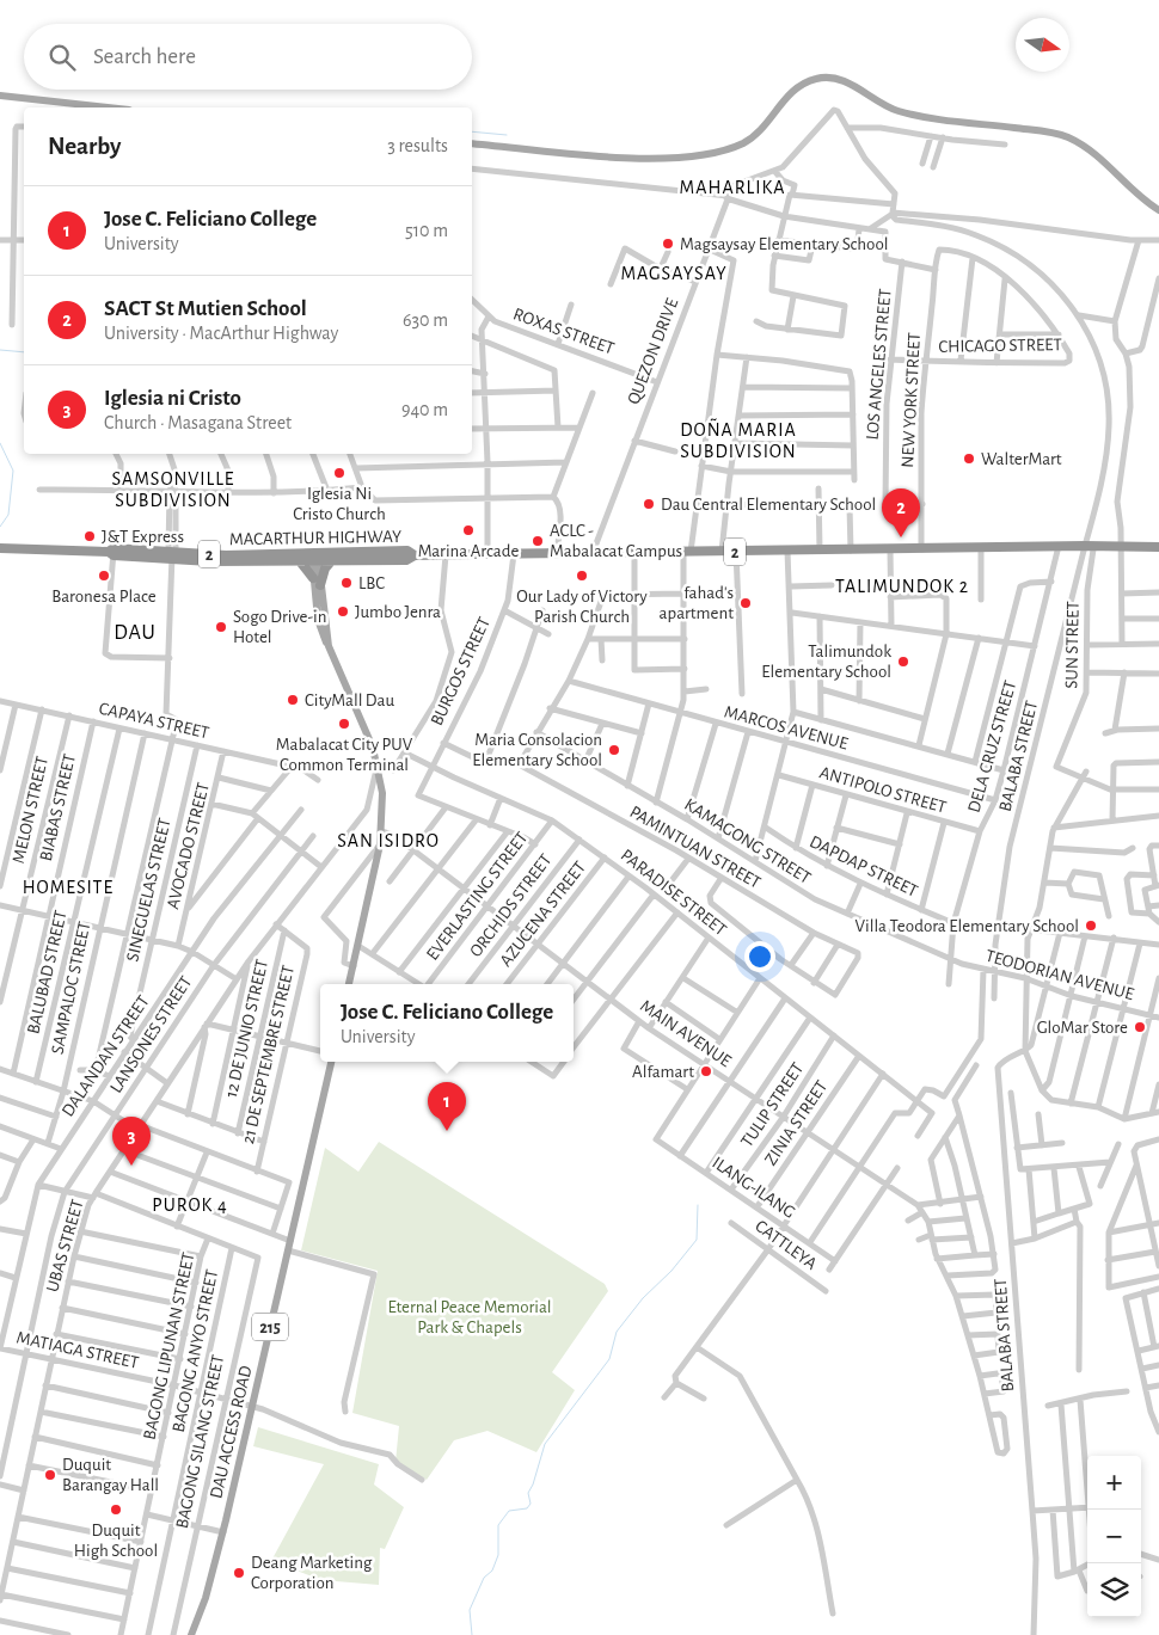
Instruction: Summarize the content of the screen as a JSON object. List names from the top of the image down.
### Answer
{
  "streets": {
    "highway": ["MACARTHUR HIGHWAY", "2"],
    "main road": ["215", "DAU ACCESS ROAD"],
    "street": [
      "ROXAS STREET",
      "CHICAGO STREET",
      "QUEZON DRIVE",
      "LOS ANGELES STREET",
      "NEW YORK STREET",
      "SUN STREET",
      "BURGOS STREET",
      "CAPAYA STREET",
      "MARCOS AVENUE",
      "DELA CRUZ STREET",
      "BALABA STREET",
      "ANTIPOLO STREET",
      "BIABAS STREET",
      "MELON STREET",
      "KAMAGONG STREET",
      "AVOCADO STREET",
      "PAMINTUAN STREET",
      "DAPDAP STREET",
      "SINEGUELAS STREET",
      "PARADISE STREET",
      "EVERLASTING STREET",
      "ORCHIDS STREET",
      "AZUCENA STREET",
      "BALUBAD STREET",
      "TEODORIAN AVENUE",
      "SAMPALOC STREET",
      "12 DE JUNIO STREET",
      "MAIN AVENUE",
      "LANSONES STREET",
      "21 DE SEPTEMBRE STREET",
      "DALANDAN STREET",
      "TULIP STREET",
      "ZINIA STREET",
      "ILANG-ILANG",
      "CATTLEYA",
      "UBAS STREET",
      "BAGONG LIPUNAN STREET",
      "MATIAGA STREET",
      "BAGONG ANYO STREET",
      "BAGONG SILANG STREET"
    ]
  },
  "crossings": [
    ["ROXAS STREET", "QUEZON DRIVE"],
    ["CHICAGO STREET", "LOS ANGELES STREET"],
    ["CHICAGO STREET", "NEW YORK STREET"],
    ["QUEZON DRIVE", "MACARTHUR HIGHWAY"],
    ["LOS ANGELES STREET", "NEW YORK STREET"],
    ["NEW YORK STREET", "MACARTHUR HIGHWAY"],
    ["MACARTHUR HIGHWAY", "SUN STREET"],
    ["MACARTHUR HIGHWAY", "BURGOS STREET"],
    ["MACARTHUR HIGHWAY", "DELA CRUZ STREET"],
    ["MACARTHUR HIGHWAY", "BALABA STREET"],
    ["SUN STREET", "BALABA STREET"],
    ["BURGOS STREET", "PARADISE STREET"],
    ["CAPAYA STREET", "BIABAS STREET"],
    ["CAPAYA STREET", "MELON STREET"],
    ["CAPAYA STREET", "AVOCADO STREET"],
    ["CAPAYA STREET", "SINEGUELAS STREET"],
    ["CAPAYA STREET", "BALUBAD STREET"],
    ["CAPAYA STREET", "SAMPALOC STREET"],
    ["MARCOS AVENUE", "DELA CRUZ STREET"],
    ["DELA CRUZ STREET", "ANTIPOLO STREET"],
    ["DELA CRUZ STREET", "KAMAGONG STREET"],
    ["DELA CRUZ STREET", "DAPDAP STREET"],
    ["DELA CRUZ STREET", "TEODORIAN AVENUE"],
    ["BALABA STREET", "TEODORIAN AVENUE"],
    ["KAMAGONG STREET", "PAMINTUAN STREET"],
    ["KAMAGONG STREET", "TEODORIAN AVENUE"],
    ["SINEGUELAS STREET", "DALANDAN STREET"],
    ["PARADISE STREET", "EVERLASTING STREET"],
    ["PARADISE STREET", "ORCHIDS STREET"],
    ["PARADISE STREET", "AZUCENA STREET"],
    ["PARADISE STREET", "TULIP STREET"],
    ["PARADISE STREET", "ZINIA STREET"],
    ["EVERLASTING STREET", "MAIN AVENUE"],
    ["ORCHIDS STREET", "MAIN AVENUE"],
    ["AZUCENA STREET", "MAIN AVENUE"],
    ["12 DE JUNIO STREET", "21 DE SEPTEMBRE STREET"],
    ["MAIN AVENUE", "TULIP STREET"],
    ["MAIN AVENUE", "ZINIA STREET"],
    ["LANSONES STREET", "MATIAGA STREET"],
    ["21 DE SEPTEMBRE STREET", "UBAS STREET"],
    ["DALANDAN STREET", "MATIAGA STREET"],
    ["TULIP STREET", "ILANG-ILANG"],
    ["ZINIA STREET", "ILANG-ILANG"],
    ["UBAS STREET", "MATIAGA STREET"],
    ["BAGONG LIPUNAN STREET", "MATIAGA STREET"],
    ["MATIAGA STREET", "BAGONG ANYO STREET"],
    ["MATIAGA STREET", "DAU ACCESS ROAD"],
    ["MATIAGA STREET", "BAGONG SILANG STREET"],
    ["BAGONG ANYO STREET", "BAGONG SILANG STREET"]
  ],
  "districts": [
    "MAHARLIKA",
    "MAGSAYSAY",
    "DOÑA MARIA SUBDIVISION",
    "SAMSONVILLE SUBDIVISION",
    "TALIMUNDOK 2",
    "DAU",
    "SAN ISIDRO",
    "HOMESITE",
    "PUROK 4"
  ],
  "parks": ["Eternal Peace Memorial Park & Chapels"],
  "places": [
    "Magsaysay Elementary School",
    "WalterMart",
    "Iglesia Ni Cristo Church",
    "Dau Central Elementary School",
    "Marina Arcade",
    "J&T Express",
    "ACLC - Mabalacat Campus",
    "Baronesa Place",
    "Our Lady of Victory Parish Church",
    "LBC",
    "fahad's apartment",
    "Jumbo Jenra",
    "Sogo Drive-in Hotel",
    "Talimundok Elementary School",
    "CityMall Dau",
    "Mabalacat City PUV Common Terminal",
    "Maria Consolacion Elementary School",
    "Villa Teodora Elementary School",
    "GloMar Store",
    "Alfamart",
    "Duquit Barangay Hall",
    "Duquit High School",
    "Deang Marketing Corporation"
  ],
  "north": "right",
  "page": {
    "search": "Search here",
    "heading": ["Nearby", "3 results"],
    "list": [
      {
        "mark": "1",
        "name": "Jose C. Feliciano College",
        "note": "University",
        "value": "510 m"
      },
      {
        "mark": "2",
        "name": "SACT St Mutien School",
        "note": "University · MacArthur Highway",
        "value": "630 m"
      },
      {
        "mark": "3",
        "name": "Iglesia ni Cristo",
        "note": "Church · Masagana Street",
        "value": "940 m"
      }
    ],
    "pins": ["2", "1", "3"],
    "popup": ["Jose C. Feliciano College", "University"],
    "map_buttons": ["+", "−"]
  }
}
